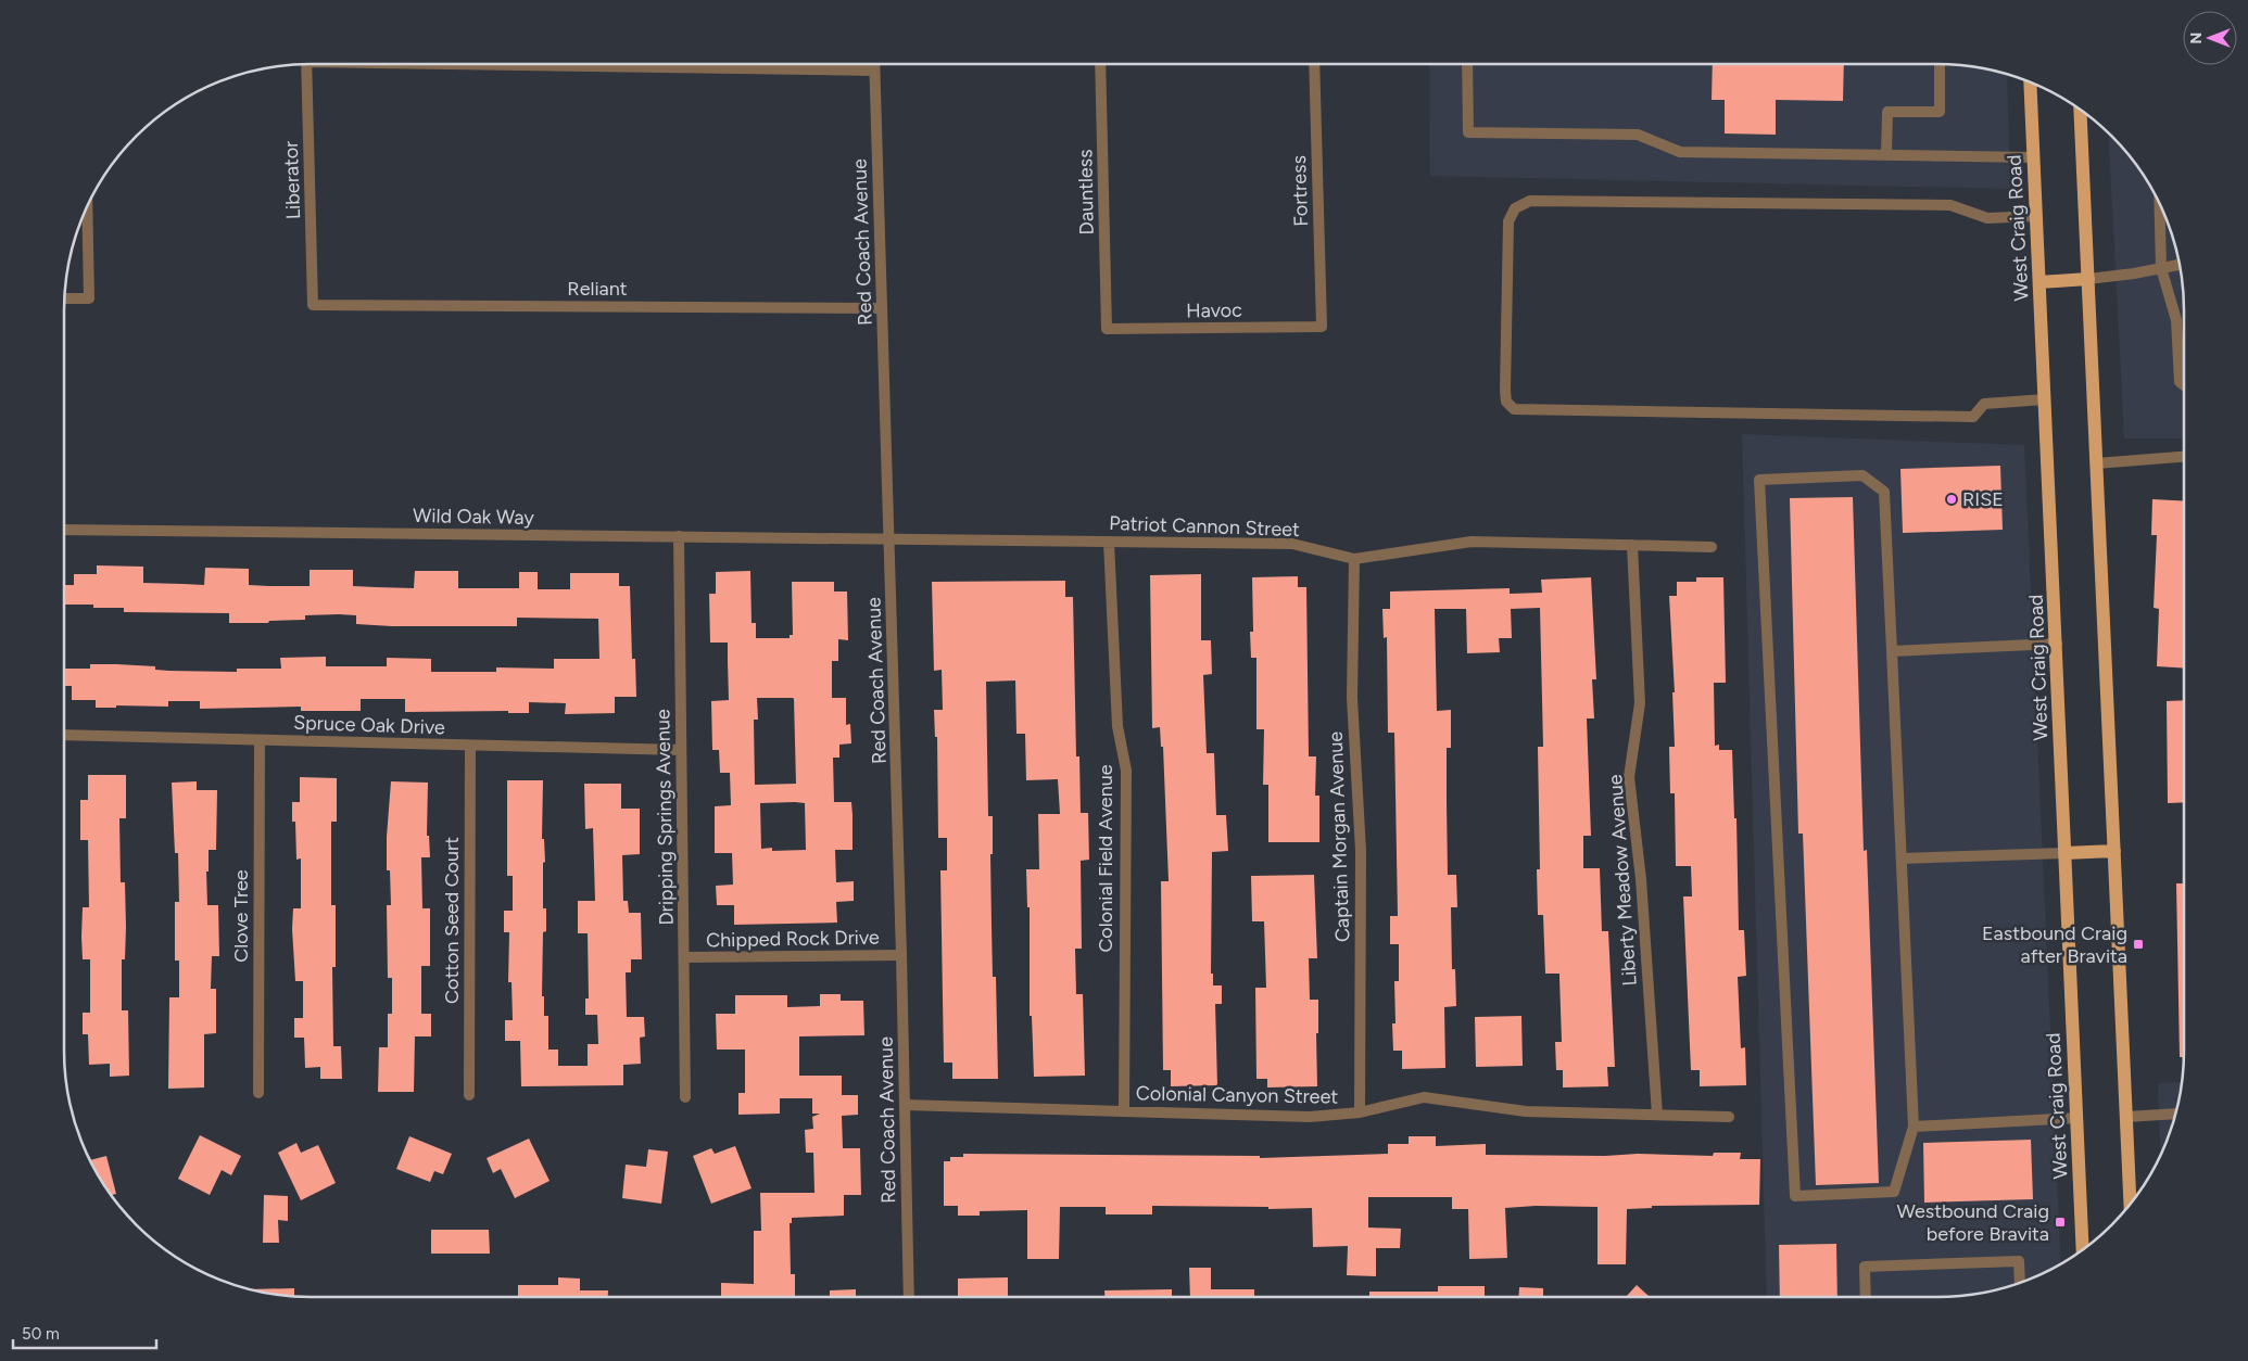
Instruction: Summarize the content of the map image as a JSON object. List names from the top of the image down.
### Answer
{
  "streets": {
    "main road": ["West Craig Road"],
    "street": [
      "Liberator",
      "Fortress",
      "Dauntless",
      "Red Coach Avenue",
      "Reliant",
      "Havoc",
      "Wild Oak Way",
      "Patriot Cannon Street",
      "Spruce Oak Drive",
      "Dripping Springs Avenue",
      "Captain Morgan Avenue",
      "Colonial Field Avenue",
      "Liberty Meadow Avenue",
      "Clove Tree",
      "Cotton Seed Court",
      "Chipped Rock Drive",
      "Colonial Canyon Street"
    ]
  },
  "crossings": [
    ["Liberator", "Reliant"],
    ["Fortress", "Havoc"],
    ["Dauntless", "Havoc"],
    ["Red Coach Avenue", "Reliant"],
    ["Red Coach Avenue", "Wild Oak Way"],
    ["Red Coach Avenue", "Patriot Cannon Street"],
    ["Red Coach Avenue", "Chipped Rock Drive"],
    ["Red Coach Avenue", "Colonial Canyon Street"],
    ["Wild Oak Way", "Patriot Cannon Street"],
    ["Wild Oak Way", "Dripping Springs Avenue"],
    ["Patriot Cannon Street", "Captain Morgan Avenue"],
    ["Patriot Cannon Street", "Colonial Field Avenue"],
    ["Patriot Cannon Street", "Liberty Meadow Avenue"],
    ["Spruce Oak Drive", "Dripping Springs Avenue"],
    ["Spruce Oak Drive", "Clove Tree"],
    ["Spruce Oak Drive", "Cotton Seed Court"],
    ["Dripping Springs Avenue", "Chipped Rock Drive"],
    ["Captain Morgan Avenue", "Colonial Canyon Street"],
    ["Colonial Field Avenue", "Colonial Canyon Street"],
    ["Liberty Meadow Avenue", "Colonial Canyon Street"]
  ],
  "places": {
    "other": ["RISE"],
    "transit": ["Eastbound Craig after Bravita", "Westbound Craig before Bravita"]
  },
  "scale_bar": "50 m",
  "north": "left"
}
